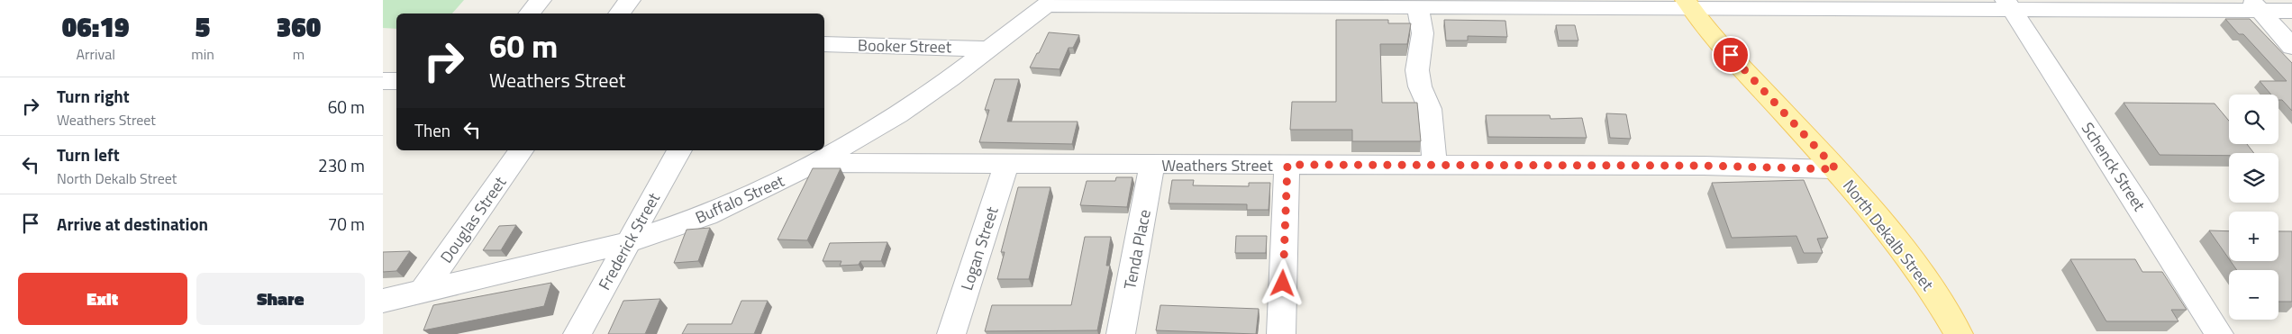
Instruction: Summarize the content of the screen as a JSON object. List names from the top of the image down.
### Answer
{
  "streets": {
    "main road": ["North Dekalb Street"],
    "street": [
      "Booker Street",
      "Weathers Street",
      "Schenck Street",
      "Buffalo Street",
      "Douglas Street",
      "Frederick Street",
      "Logan Street",
      "Tenda Place"
    ]
  },
  "crossings": [
    ["Booker Street", "Buffalo Street"],
    ["Weathers Street", "Buffalo Street"],
    ["Weathers Street", "North Dekalb Street"],
    ["Weathers Street", "Logan Street"],
    ["Weathers Street", "Tenda Place"],
    ["Buffalo Street", "Douglas Street"],
    ["Buffalo Street", "Frederick Street"]
  ],
  "page": {
    "eta": [
      "06:19",
      "Arrival",
      "5",
      "min",
      "360",
      "m"
    ],
    "turn": ["60 m", "Weathers Street"],
    "list": [
      {
        "name": "Turn right",
        "note": "Weathers Street",
        "value": "60 m"
      },
      {
        "name": "Turn left",
        "note": "North Dekalb Street",
        "value": "230 m"
      },
      {
        "name": "Arrive at destination",
        "value": "70 m"
      }
    ],
    "map_buttons": ["+", "−"],
    "then": "Then",
    "buttons": ["Exit", "Share"]
  }
}
